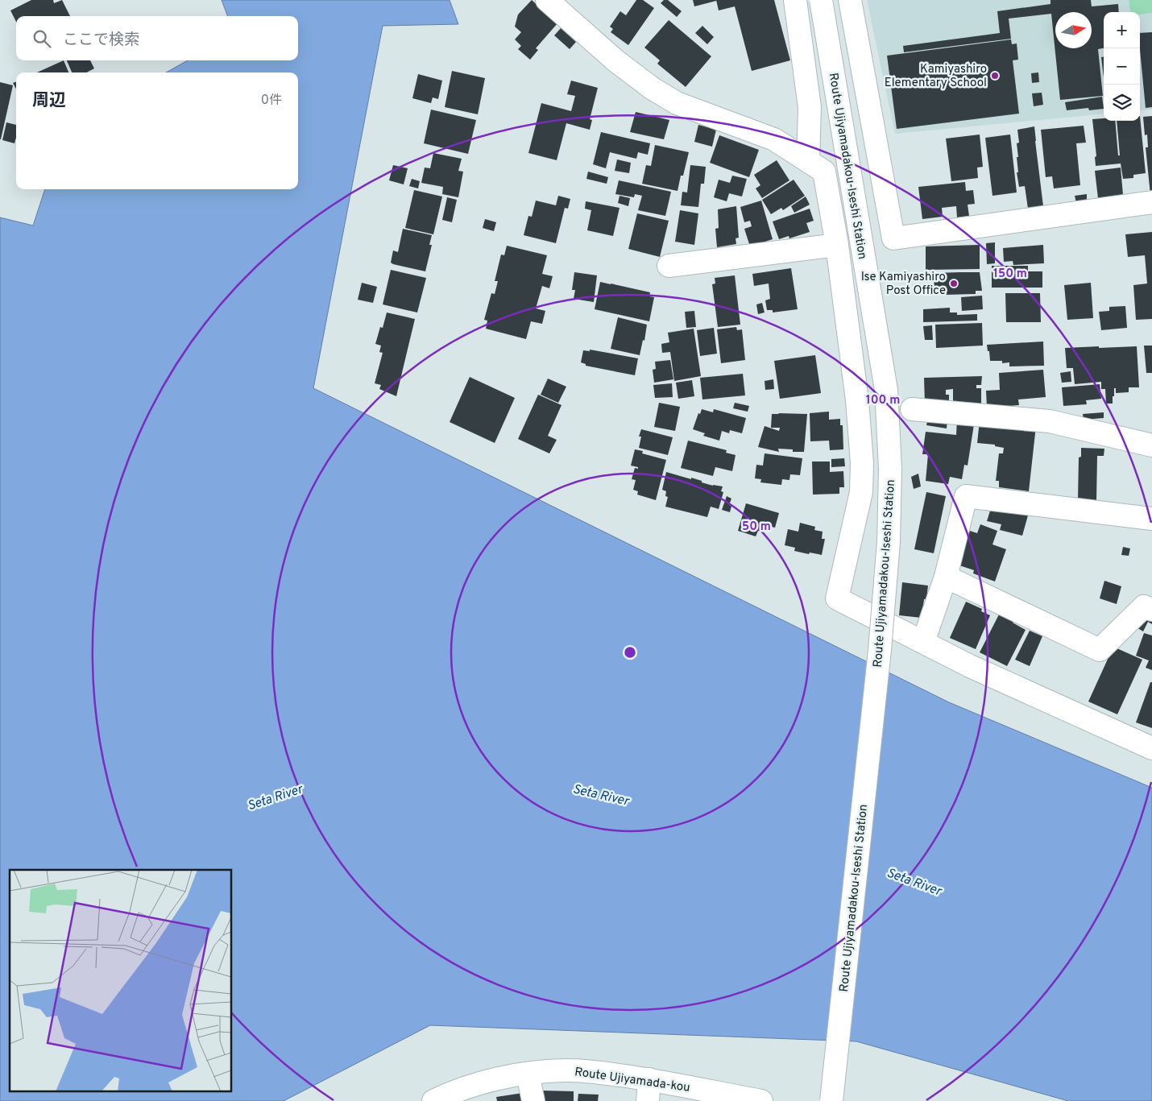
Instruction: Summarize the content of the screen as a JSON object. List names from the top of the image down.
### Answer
{
  "streets": {
    "street": ["Route Ujiyamadakou-Iseshi Station", "Route Ujiyamada-kou"]
  },
  "water": ["Seta River"],
  "places": ["Kamiyashiro Elementary School", "Ise Kamiyashiro Post Office"],
  "north": "right",
  "page": {
    "map_buttons": ["+", "−"],
    "search": "ここで検索",
    "heading": ["周辺", "0件"]
  },
  "rings": ["150 m", "100 m", "50 m"]
}
